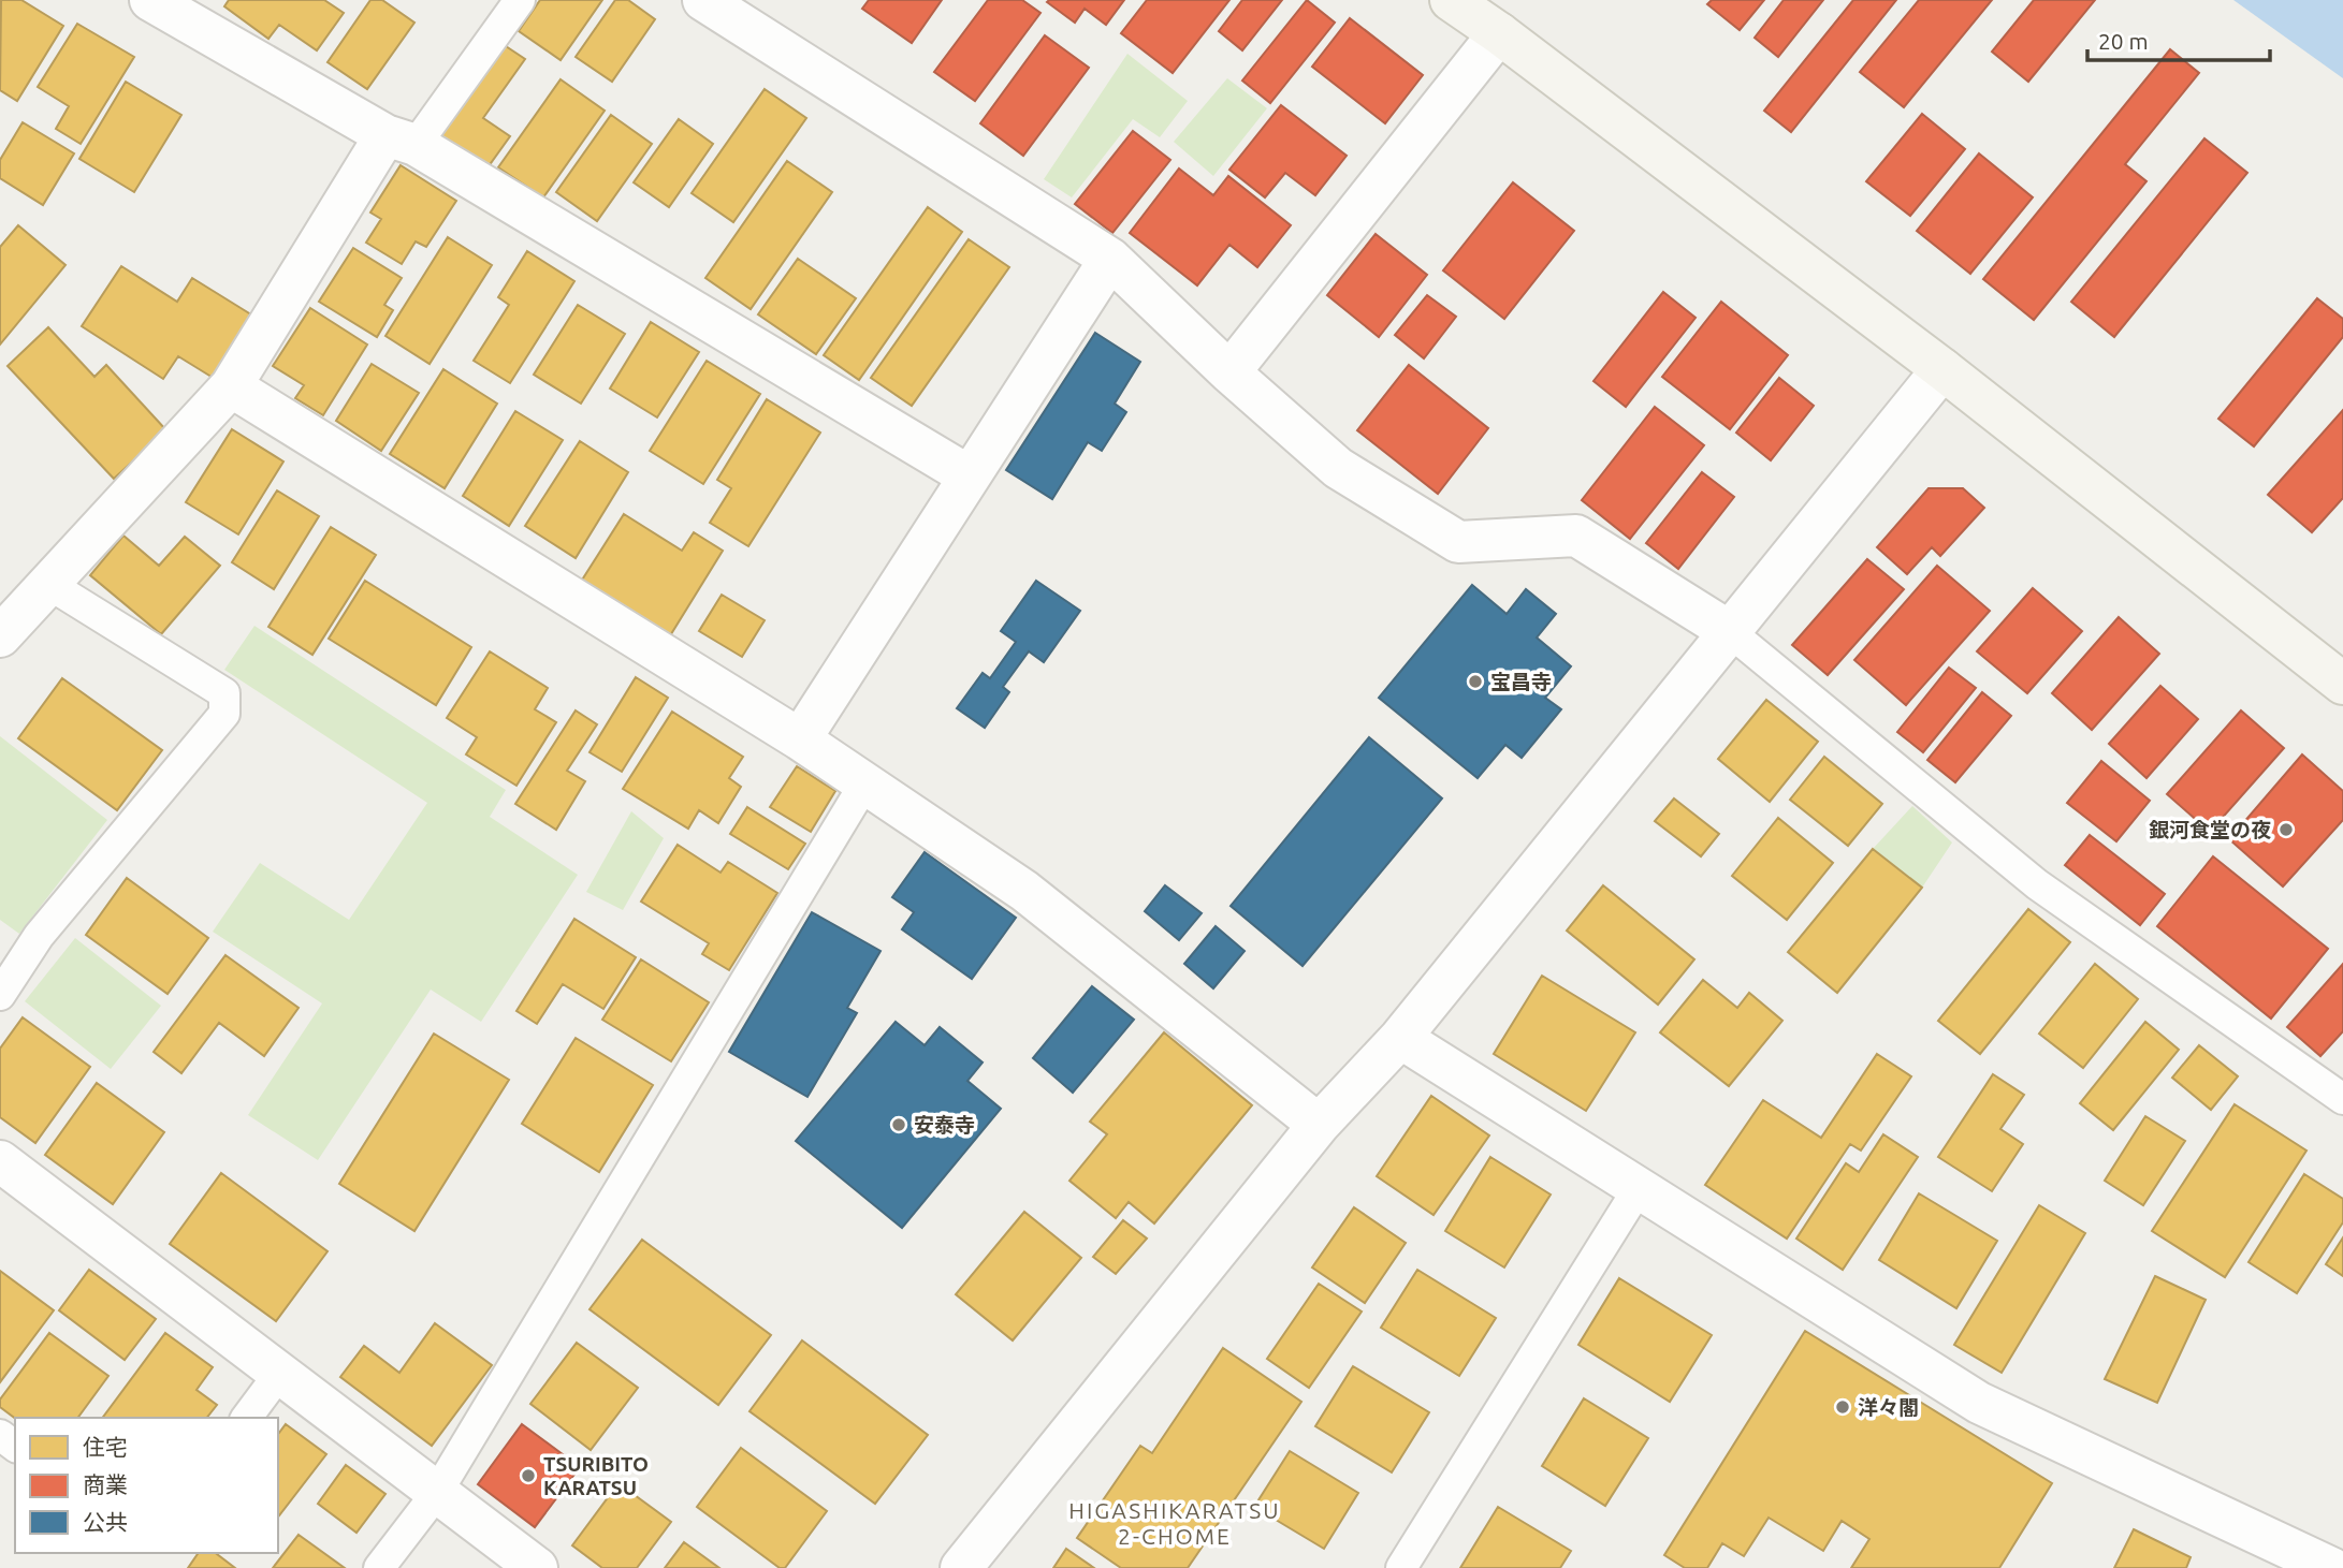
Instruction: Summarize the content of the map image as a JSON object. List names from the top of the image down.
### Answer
{
  "districts": ["HIGASHIKARATSU 2-CHOME"],
  "places": [
    "宝昌寺",
    "銀河食堂の夜",
    "安泰寺",
    "洋々閣",
    "TSURIBITO KARATSU"
  ],
  "legend": ["住宅", "商業", "公共"],
  "scale_bar": "20 m"
}
